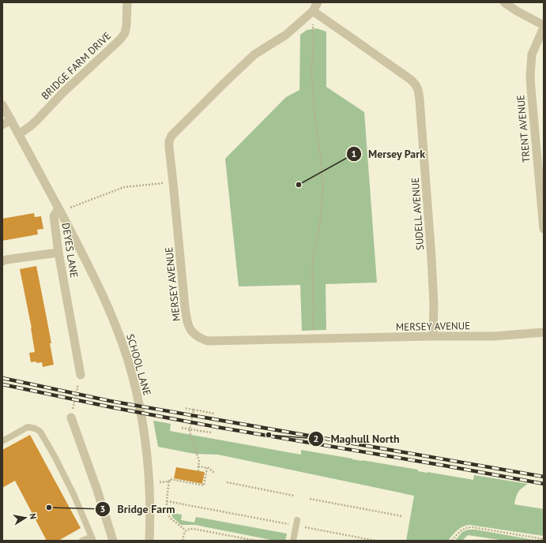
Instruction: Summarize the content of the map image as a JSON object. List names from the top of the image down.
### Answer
{
  "streets": {
    "street": [
      "BRIDGE FARM DRIVE",
      "TRENT AVENUE",
      "SUDELL AVENUE",
      "DEYES LANE",
      "MERSEY AVENUE",
      "SCHOOL LANE"
    ]
  },
  "crossings": [
    ["SUDELL AVENUE", "MERSEY AVENUE"],
    ["DEYES LANE", "SCHOOL LANE"]
  ],
  "places": ["Mersey Park", "Maghull North", "Bridge Farm"],
  "north": "right"
}
